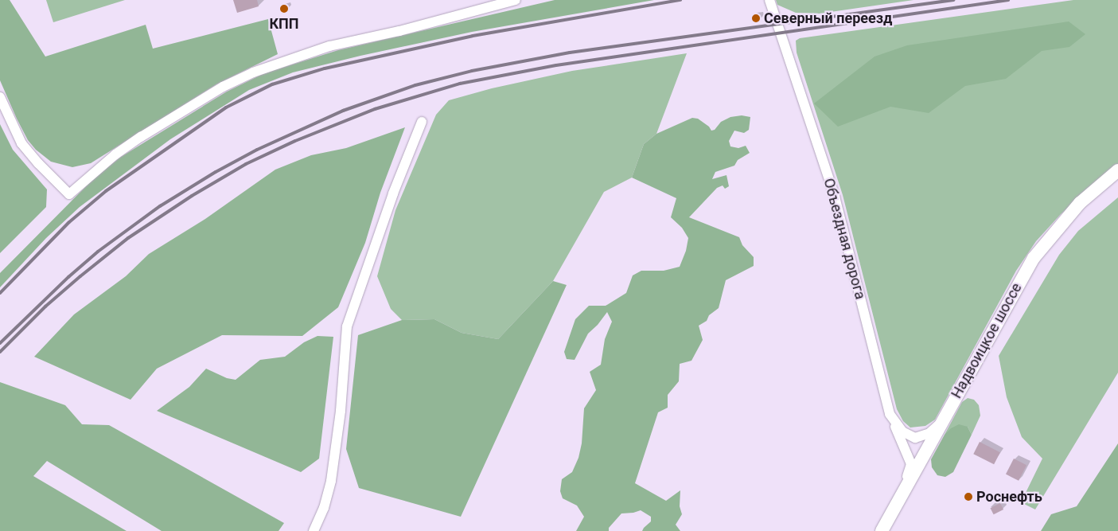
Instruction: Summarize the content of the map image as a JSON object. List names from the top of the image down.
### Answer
{
  "streets": {
    "main road": ["Надвоицкое шоссе"],
    "street": ["Объездная дорога"]
  },
  "crossings": [
    ["Объездная дорога", "Надвоицкое шоссе"]
  ],
  "places": ["КПП", "Северный переезд", "Роснефть"]
}
